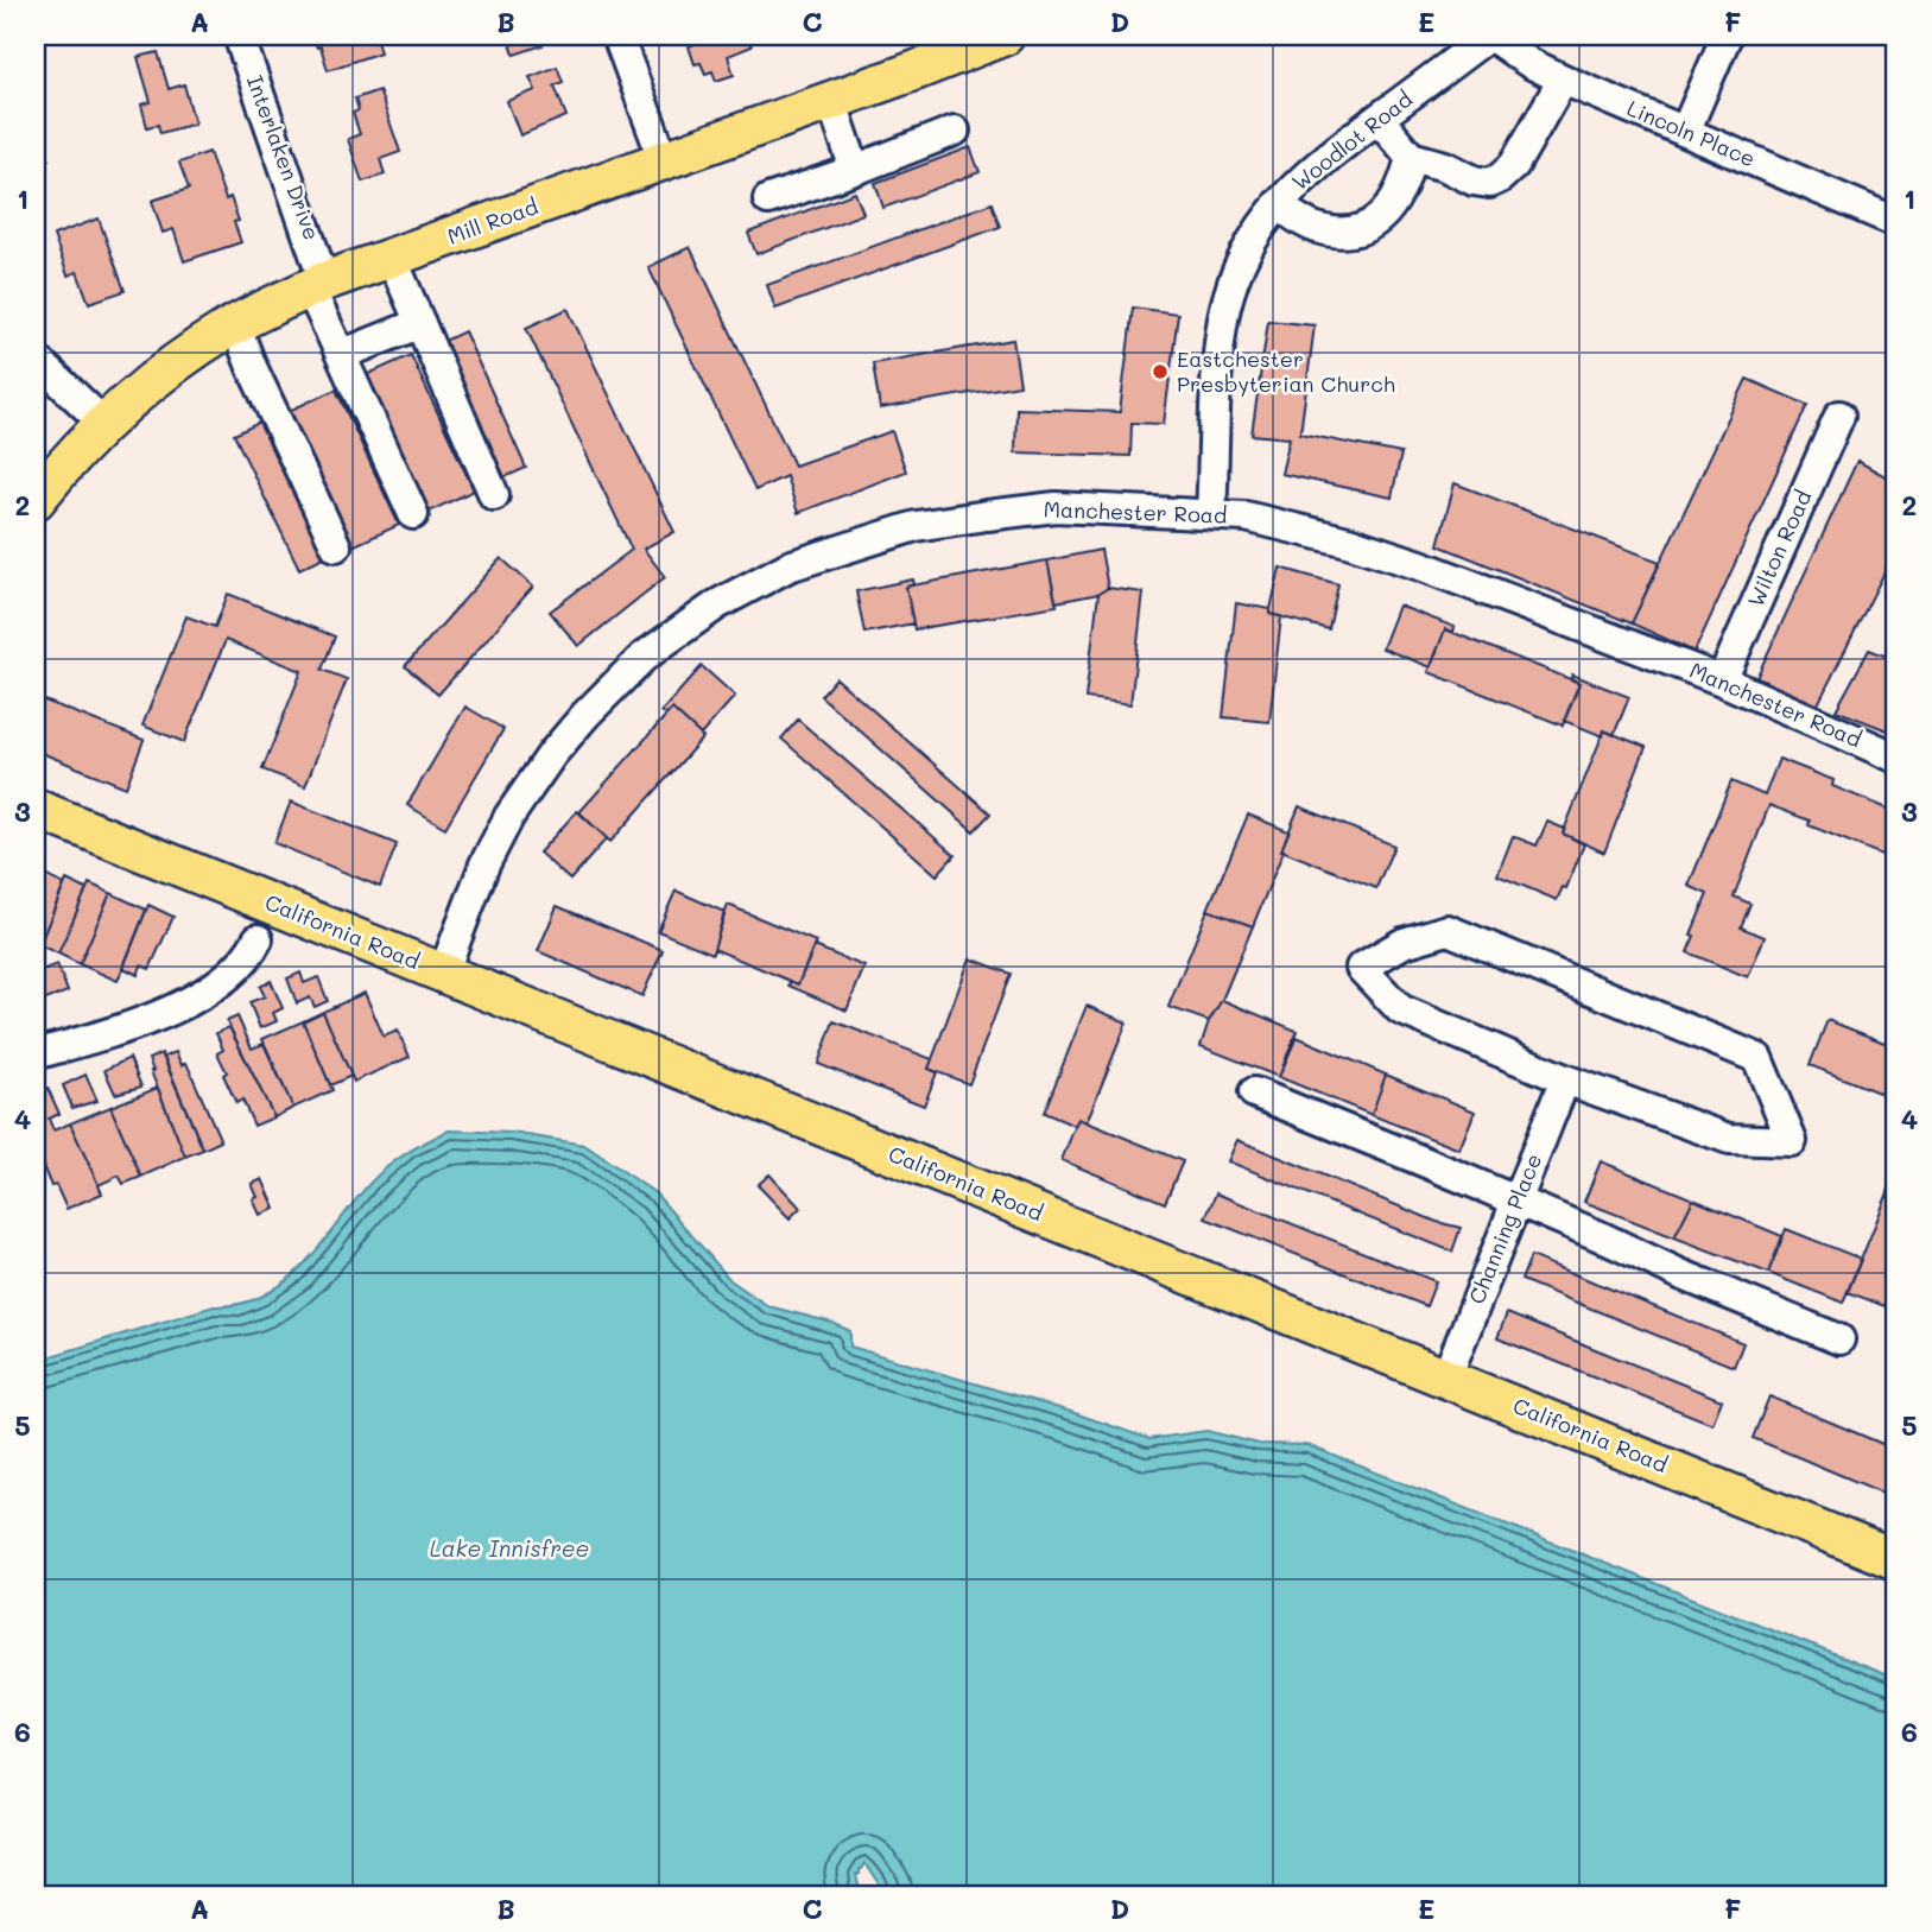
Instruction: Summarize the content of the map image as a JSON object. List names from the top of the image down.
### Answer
{
  "streets": {
    "main road": ["Mill Road", "California Road"],
    "street": [
      "Lincoln Place",
      "Woodlot Road",
      "Interlaken Drive",
      "Manchester Road",
      "Wilton Road",
      "Channing Place"
    ]
  },
  "crossings": [
    ["Lincoln Place", "Woodlot Road"],
    ["Woodlot Road", "Manchester Road"],
    ["Interlaken Drive", "Mill Road"],
    ["Manchester Road", "Wilton Road"],
    ["Manchester Road", "California Road"],
    ["California Road", "Channing Place"]
  ],
  "water": ["Lake Innisfree"],
  "places": ["Eastchester Presbyterian Church"],
  "grid": {
    "columns": [
      "A",
      "B",
      "C",
      "D",
      "E",
      "F"
    ],
    "rows": [
      "1",
      "2",
      "3",
      "4",
      "5",
      "6"
    ]
  }
}
